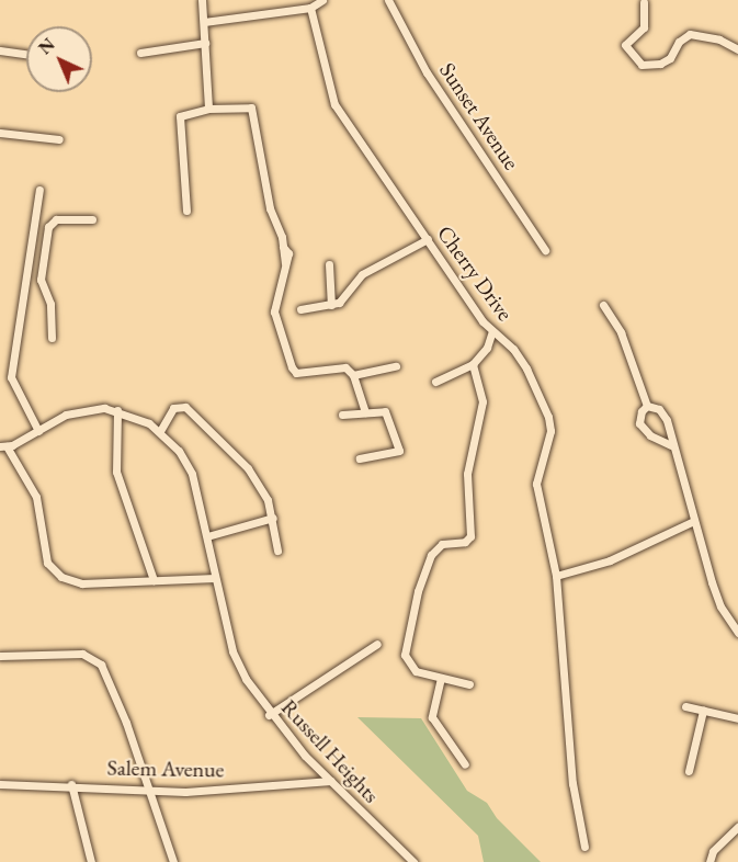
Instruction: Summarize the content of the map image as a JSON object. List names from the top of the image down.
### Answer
{
  "streets": {
    "street": [
      "Sunset Avenue",
      "Cherry Drive",
      "Russell Heights",
      "Salem Avenue"
    ]
  },
  "crossings": [
    ["Russell Heights", "Salem Avenue"]
  ],
  "north": "top left"
}
